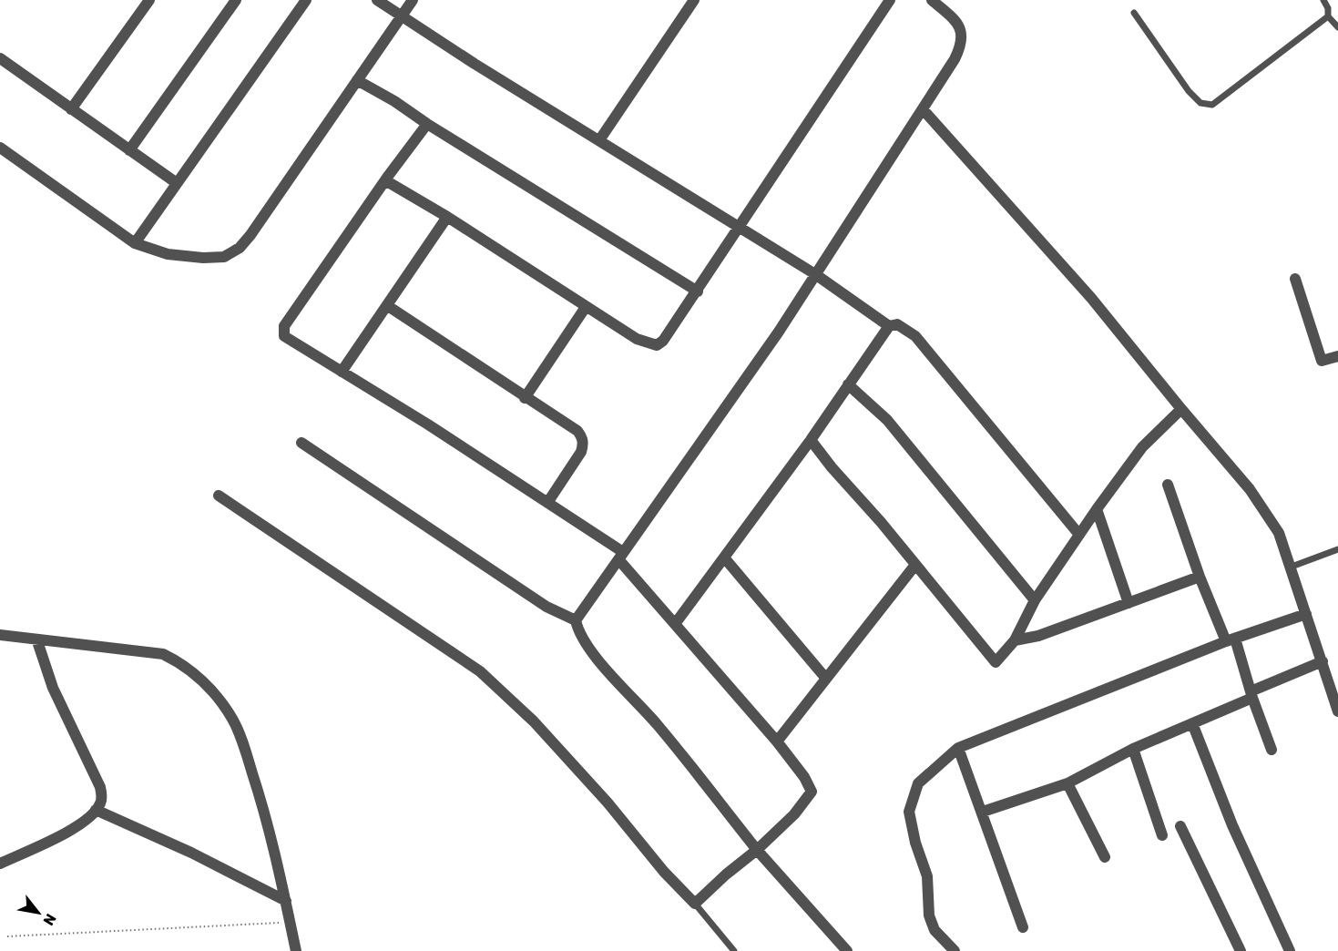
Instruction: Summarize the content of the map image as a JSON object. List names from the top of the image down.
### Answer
{
  "north": "bottom right"
}
